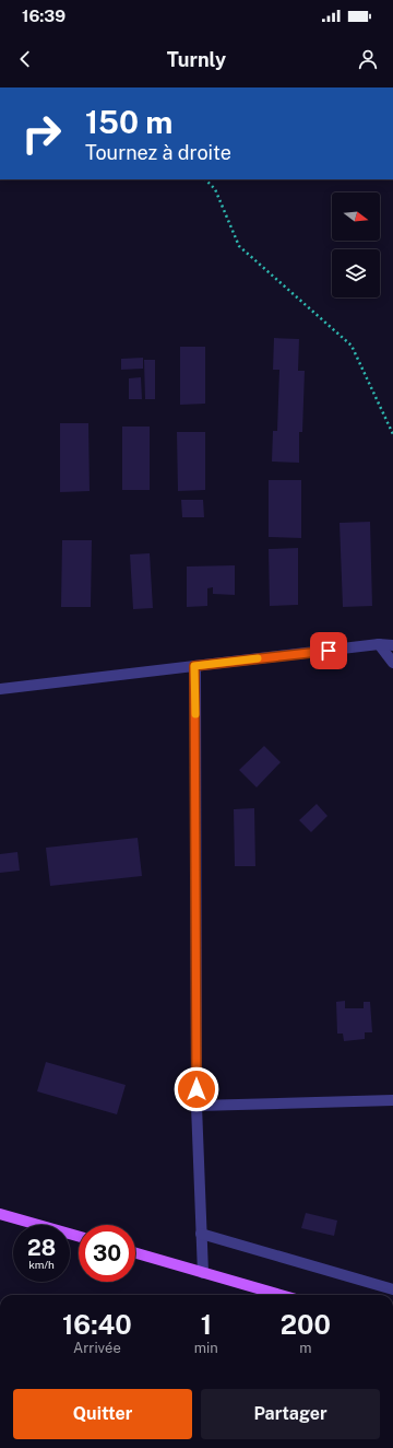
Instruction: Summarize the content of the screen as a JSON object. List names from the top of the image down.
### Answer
{
  "north": "right",
  "page": {
    "status": "16:39",
    "header": "Turnly",
    "turn": ["150 m", "Tournez à droite"],
    "speed": "28 km/h",
    "limit": "30",
    "eta": [
      "16:40",
      "Arrivée",
      "1",
      "min",
      "200",
      "m"
    ],
    "buttons": ["Quitter", "Partager"]
  }
}
